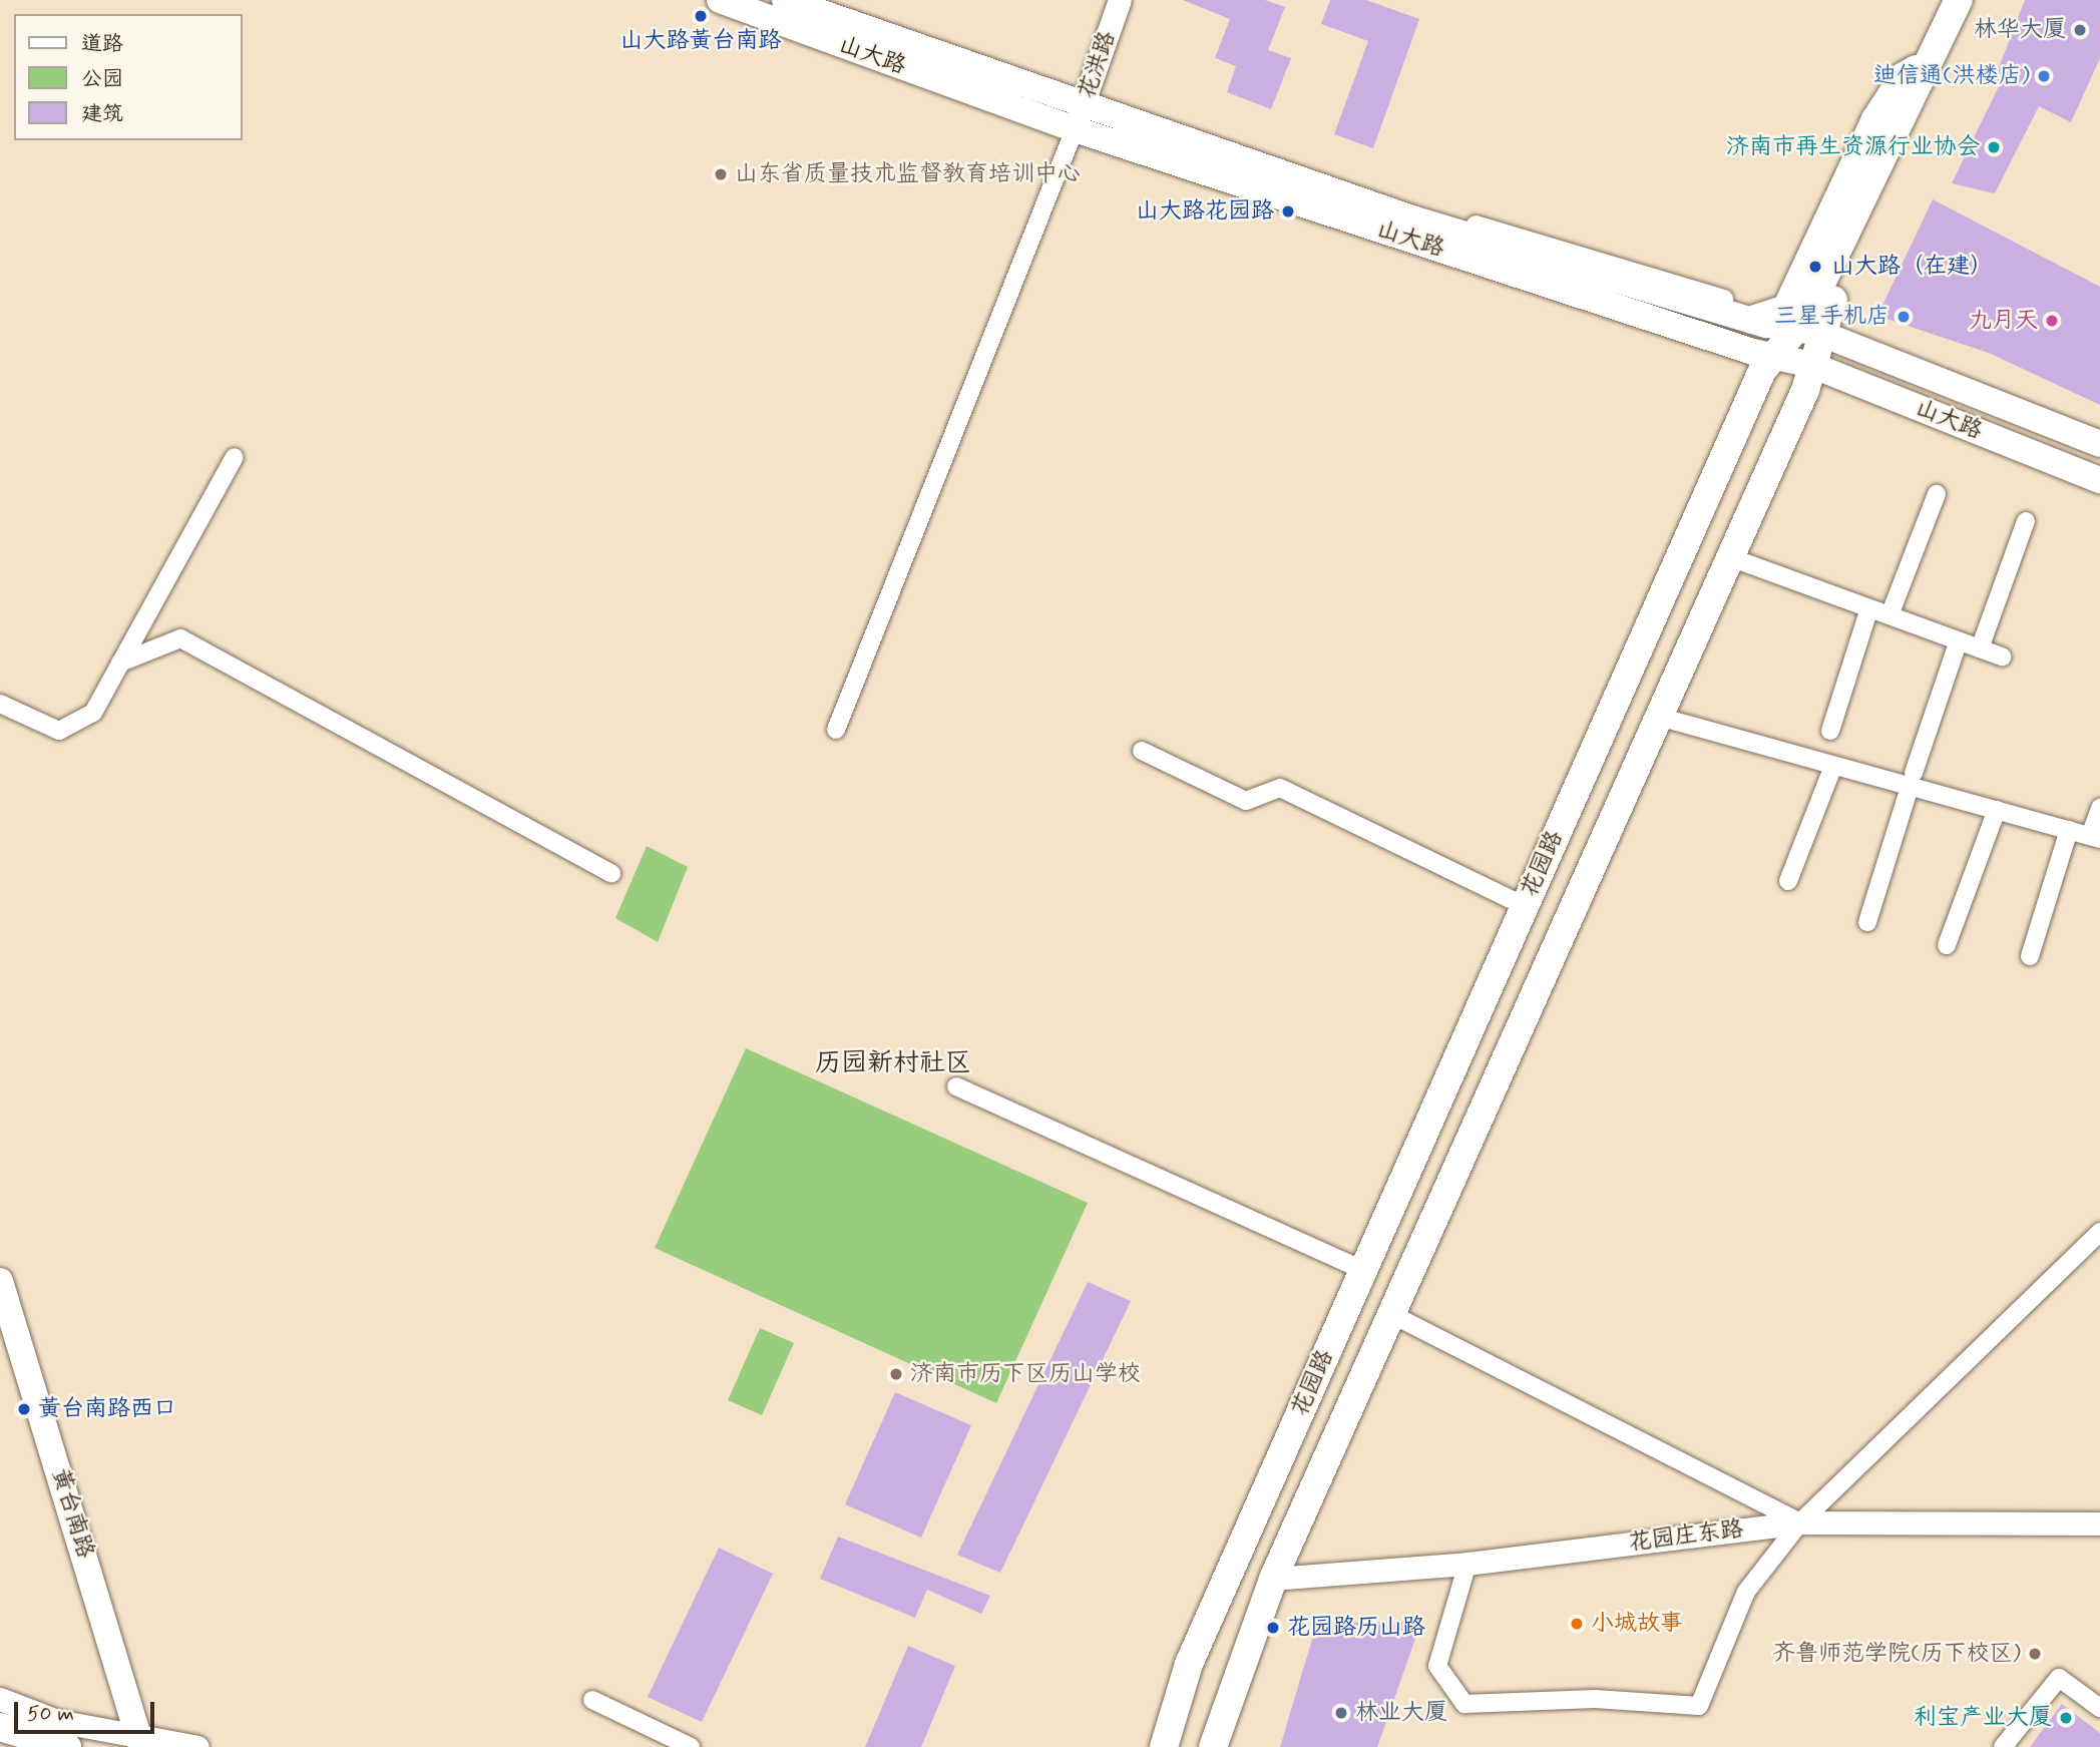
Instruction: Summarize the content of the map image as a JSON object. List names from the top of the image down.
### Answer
{
  "streets": {
    "main road": ["山大路", "花园路", "黄台南路"],
    "street": ["花洪路", "花园庄东路"]
  },
  "crossings": [
    ["山大路", "花洪路"],
    ["山大路", "花园路"],
    ["花园路", "花园庄东路"]
  ],
  "districts": ["历园新村社区"],
  "places": [
    "山大路黄台南路",
    "林华大厦",
    "迪信通(洪楼店)",
    "济南市再生资源行业协会",
    "山东省质量技术监督教育培训中心",
    "山大路花园路",
    "山大路（在建）",
    "三星手机店",
    "九月天",
    "济南市历下区历山学校",
    "黄台南路西口",
    "小城故事",
    "花园路历山路",
    "齐鲁师范学院(历下校区)",
    "林业大厦",
    "利宝产业大厦"
  ],
  "legend": ["道路", "公园", "建筑"],
  "scale_bar": "50 m"
}
